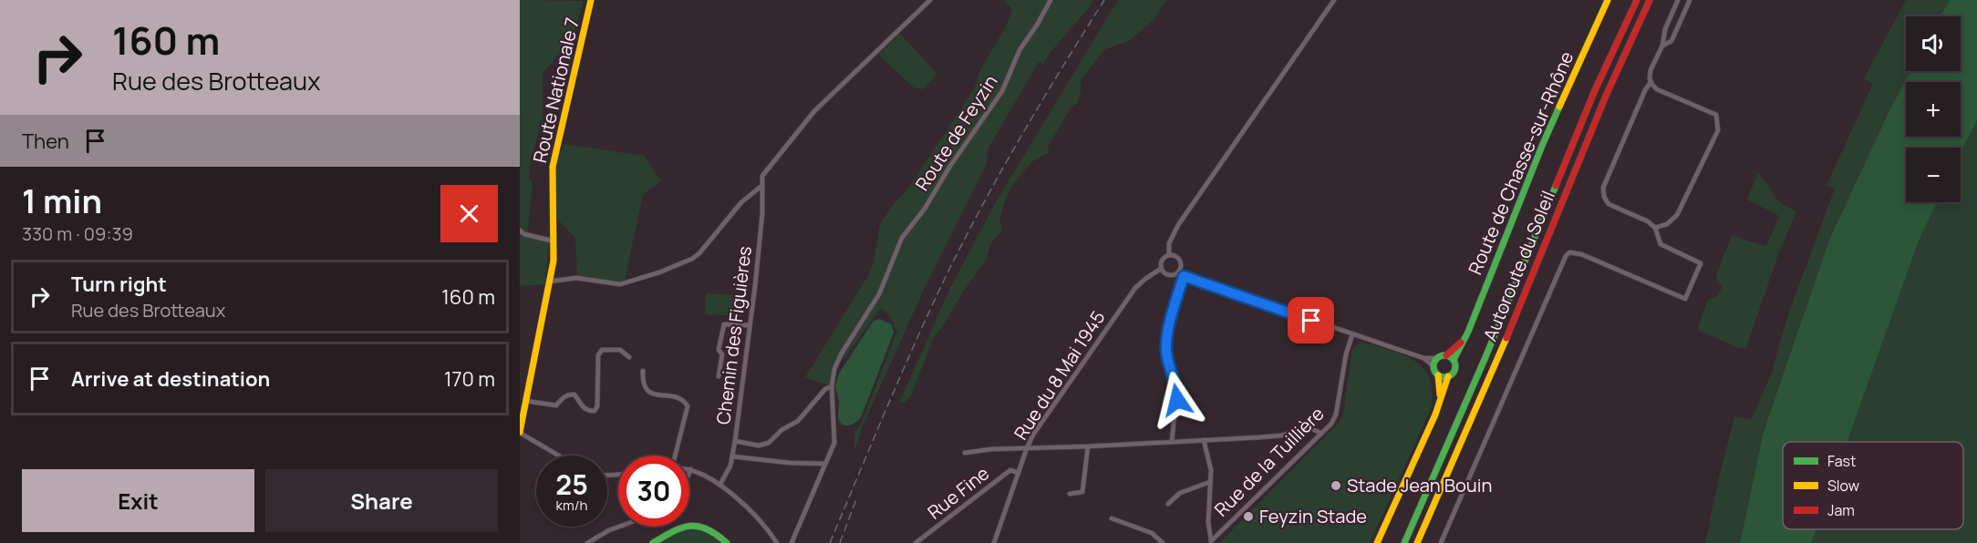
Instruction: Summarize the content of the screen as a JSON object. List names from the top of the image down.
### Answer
{
  "streets": {
    "main road": ["Route Nationale 7", "Route de Chasse-sur-Rhône", "Autoroute du Soleil"],
    "street": [
      "Route de Feyzin",
      "Chemin des Figuières",
      "Rue du 8 Mai 1945",
      "Rue de la Tuillière",
      "Rue Fine"
    ]
  },
  "crossings": [
    ["Rue du 8 Mai 1945", "Rue Fine"]
  ],
  "places": ["Stade Jean Bouin", "Feyzin Stade"],
  "legend": ["Fast", "Slow", "Jam"],
  "page": {
    "turn": ["160 m", "Rue des Brotteaux"],
    "map_buttons": ["+", "−"],
    "then": "Then",
    "heading": ["1 min", "330 m · 09:39"],
    "list": [
      {
        "name": "Turn right",
        "note": "Rue des Brotteaux",
        "value": "160 m"
      },
      {
        "name": "Arrive at destination",
        "value": "170 m"
      }
    ],
    "speed": "25 km/h",
    "limit": "30",
    "buttons": ["Exit", "Share"]
  }
}
